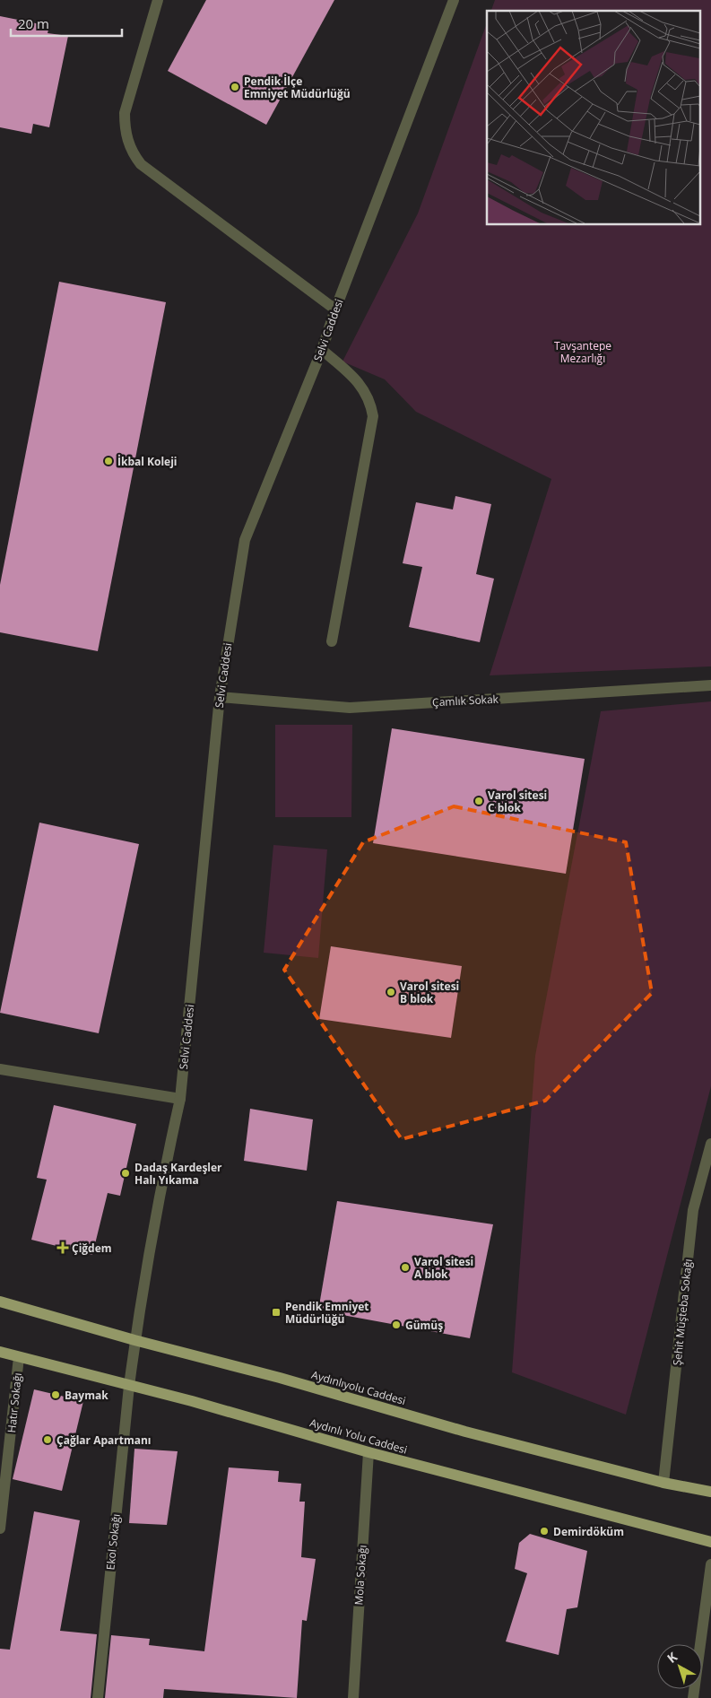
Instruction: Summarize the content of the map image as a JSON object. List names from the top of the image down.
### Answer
{
  "streets": {
    "main road": ["Aydınlıyolu Caddesi", "Aydınlı Yolu Caddesi"],
    "street": [
      "Selvi Caddesi",
      "Çamlık Sokak",
      "Şehit Müşteba Sokağı",
      "Hatır Sokağı",
      "Ekol Sokağı",
      "Mola Sokağı"
    ]
  },
  "crossings": [
    ["Selvi Caddesi", "Çamlık Sokak"],
    ["Selvi Caddesi", "Aydınlıyolu Caddesi"],
    ["Selvi Caddesi", "Aydınlı Yolu Caddesi"],
    ["Selvi Caddesi", "Ekol Sokağı"],
    ["Şehit Müşteba Sokağı", "Aydınlıyolu Caddesi"],
    ["Hatır Sokağı", "Aydınlı Yolu Caddesi"],
    ["Aydınlı Yolu Caddesi", "Ekol Sokağı"],
    ["Aydınlı Yolu Caddesi", "Mola Sokağı"]
  ],
  "parks": ["Tavşantepe Mezarlığı"],
  "places": {
    "other": [
      "Pendik İlçe Emniyet Müdürlüğü",
      "İkbal Koleji",
      "Varol sitesi C blok",
      "Varol sitesi B blok",
      "Dadaş Kardeşler Halı Yıkama",
      "Varol sitesi A blok",
      "Gümüş",
      "Baymak",
      "Çağlar Apartmanı",
      "Demirdöküm"
    ],
    "health": ["Çiğdem"],
    "transit": ["Pendik Emniyet Müdürlüğü"]
  },
  "scale_bar": "20 m",
  "north": "top left"
}
